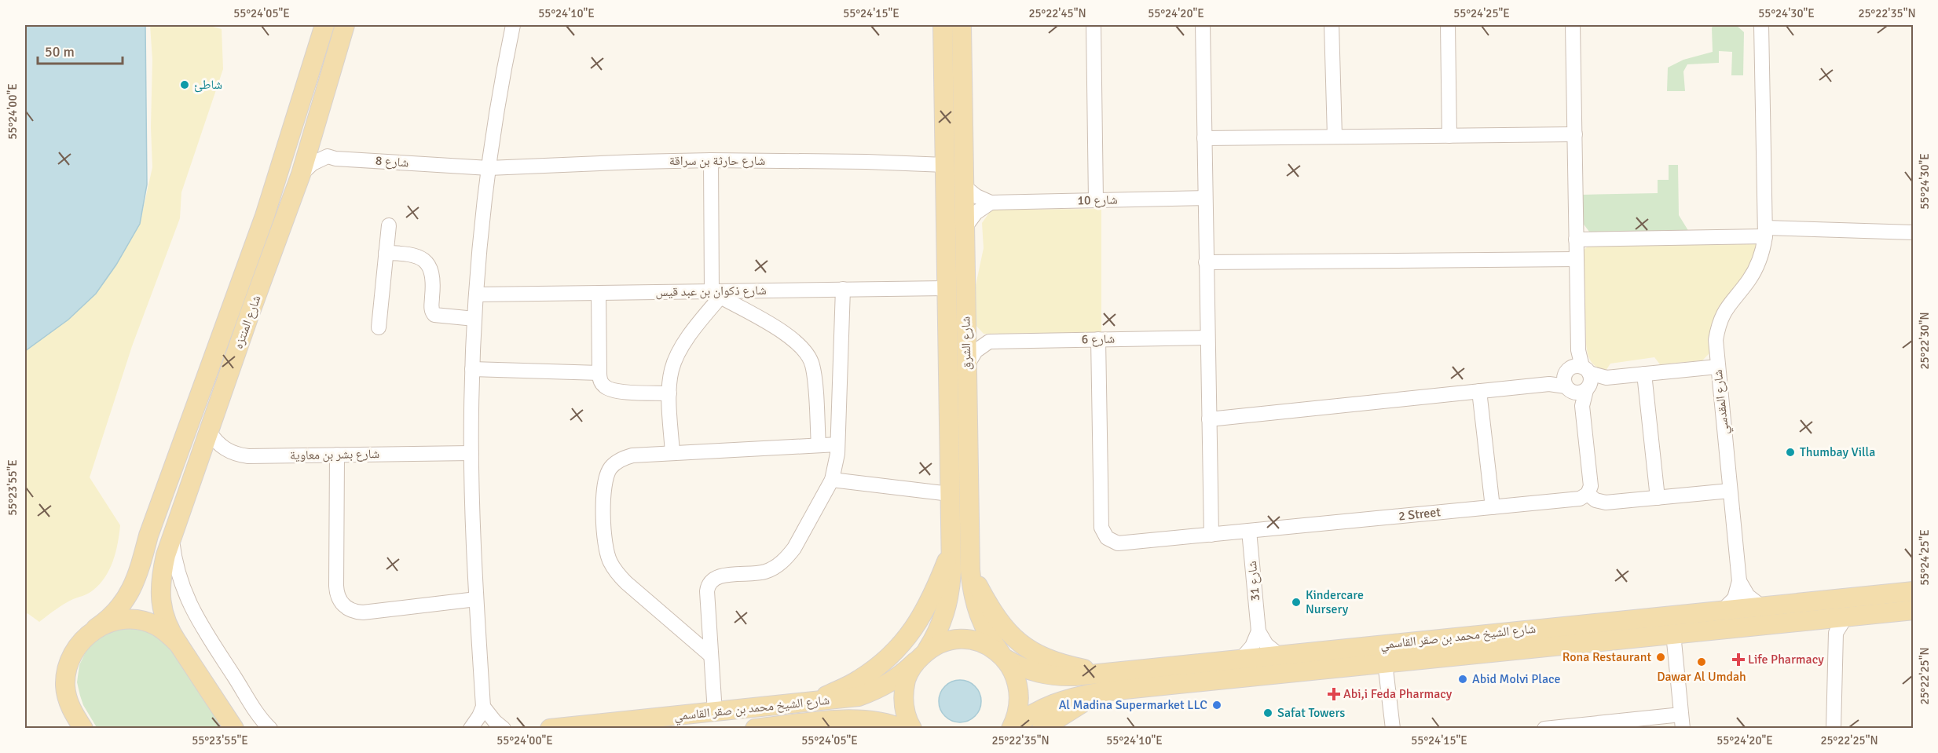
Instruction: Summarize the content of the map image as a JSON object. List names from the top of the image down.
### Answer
{
  "streets": {
    "main road": ["شارع المنتزه", "شارع الشرق", "شارع الشيخ محمد بن صقر القاسمي"],
    "street": [
      "شارع حارثة بن سراقة",
      "شارع 8",
      "شارع 10",
      "شارع ذكوان بن عبد قيس",
      "شارع 6",
      "شارع المقدسي",
      "شارع بشر بن معاوية",
      "2 Street",
      "شارع 31"
    ]
  },
  "crossings": [
    ["شارع حارثة بن سراقة", "شارع 8"],
    ["شارع حارثة بن سراقة", "شارع الشرق"],
    ["شارع 8", "شارع المنتزه"],
    ["شارع ذكوان بن عبد قيس", "شارع الشرق"],
    ["شارع المنتزه", "شارع بشر بن معاوية"],
    ["شارع 6", "2 Street"],
    ["شارع الشرق", "شارع الشيخ محمد بن صقر القاسمي"],
    ["شارع المقدسي", "شارع الشيخ محمد بن صقر القاسمي"],
    ["2 Street", "شارع 31"]
  ],
  "places": {
    "other": [
      "شاطئ",
      "Thumbay Villa",
      "Kindercare Nursery",
      "Rona Restaurant",
      "Dawar Al Umdah",
      "Abid Molvi Place",
      "Al Madina Supermarket LLC",
      "Safat Towers"
    ],
    "health": ["Life Pharmacy", "Abi,i Feda Pharmacy"]
  },
  "scale_bar": "50 m",
  "coordinates": [
    "55°24'05\"E",
    "55°24'10\"E",
    "55°24'15\"E",
    "25°22'45\"N",
    "55°24'20\"E",
    "55°24'25\"E",
    "55°24'30\"E",
    "25°22'35\"N",
    "55°24'00\"E",
    "25°22'30\"N",
    "55°23'55\"E",
    "25°22'25\"N"
  ]
}
